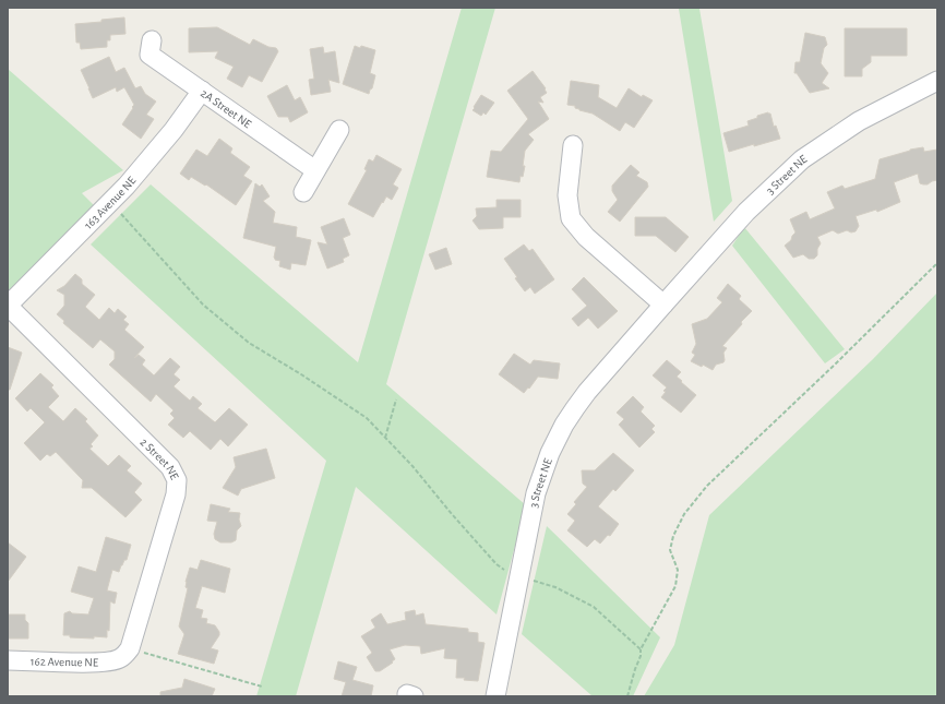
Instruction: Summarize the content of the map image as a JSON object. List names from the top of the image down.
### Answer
{
  "streets": {
    "street": [
      "2A Street NE",
      "3 Street NE",
      "163 Avenue NE",
      "2 Street NE",
      "162 Avenue NE"
    ]
  },
  "crossings": [
    ["2A Street NE", "163 Avenue NE"],
    ["163 Avenue NE", "2 Street NE"],
    ["2 Street NE", "162 Avenue NE"]
  ]
}
